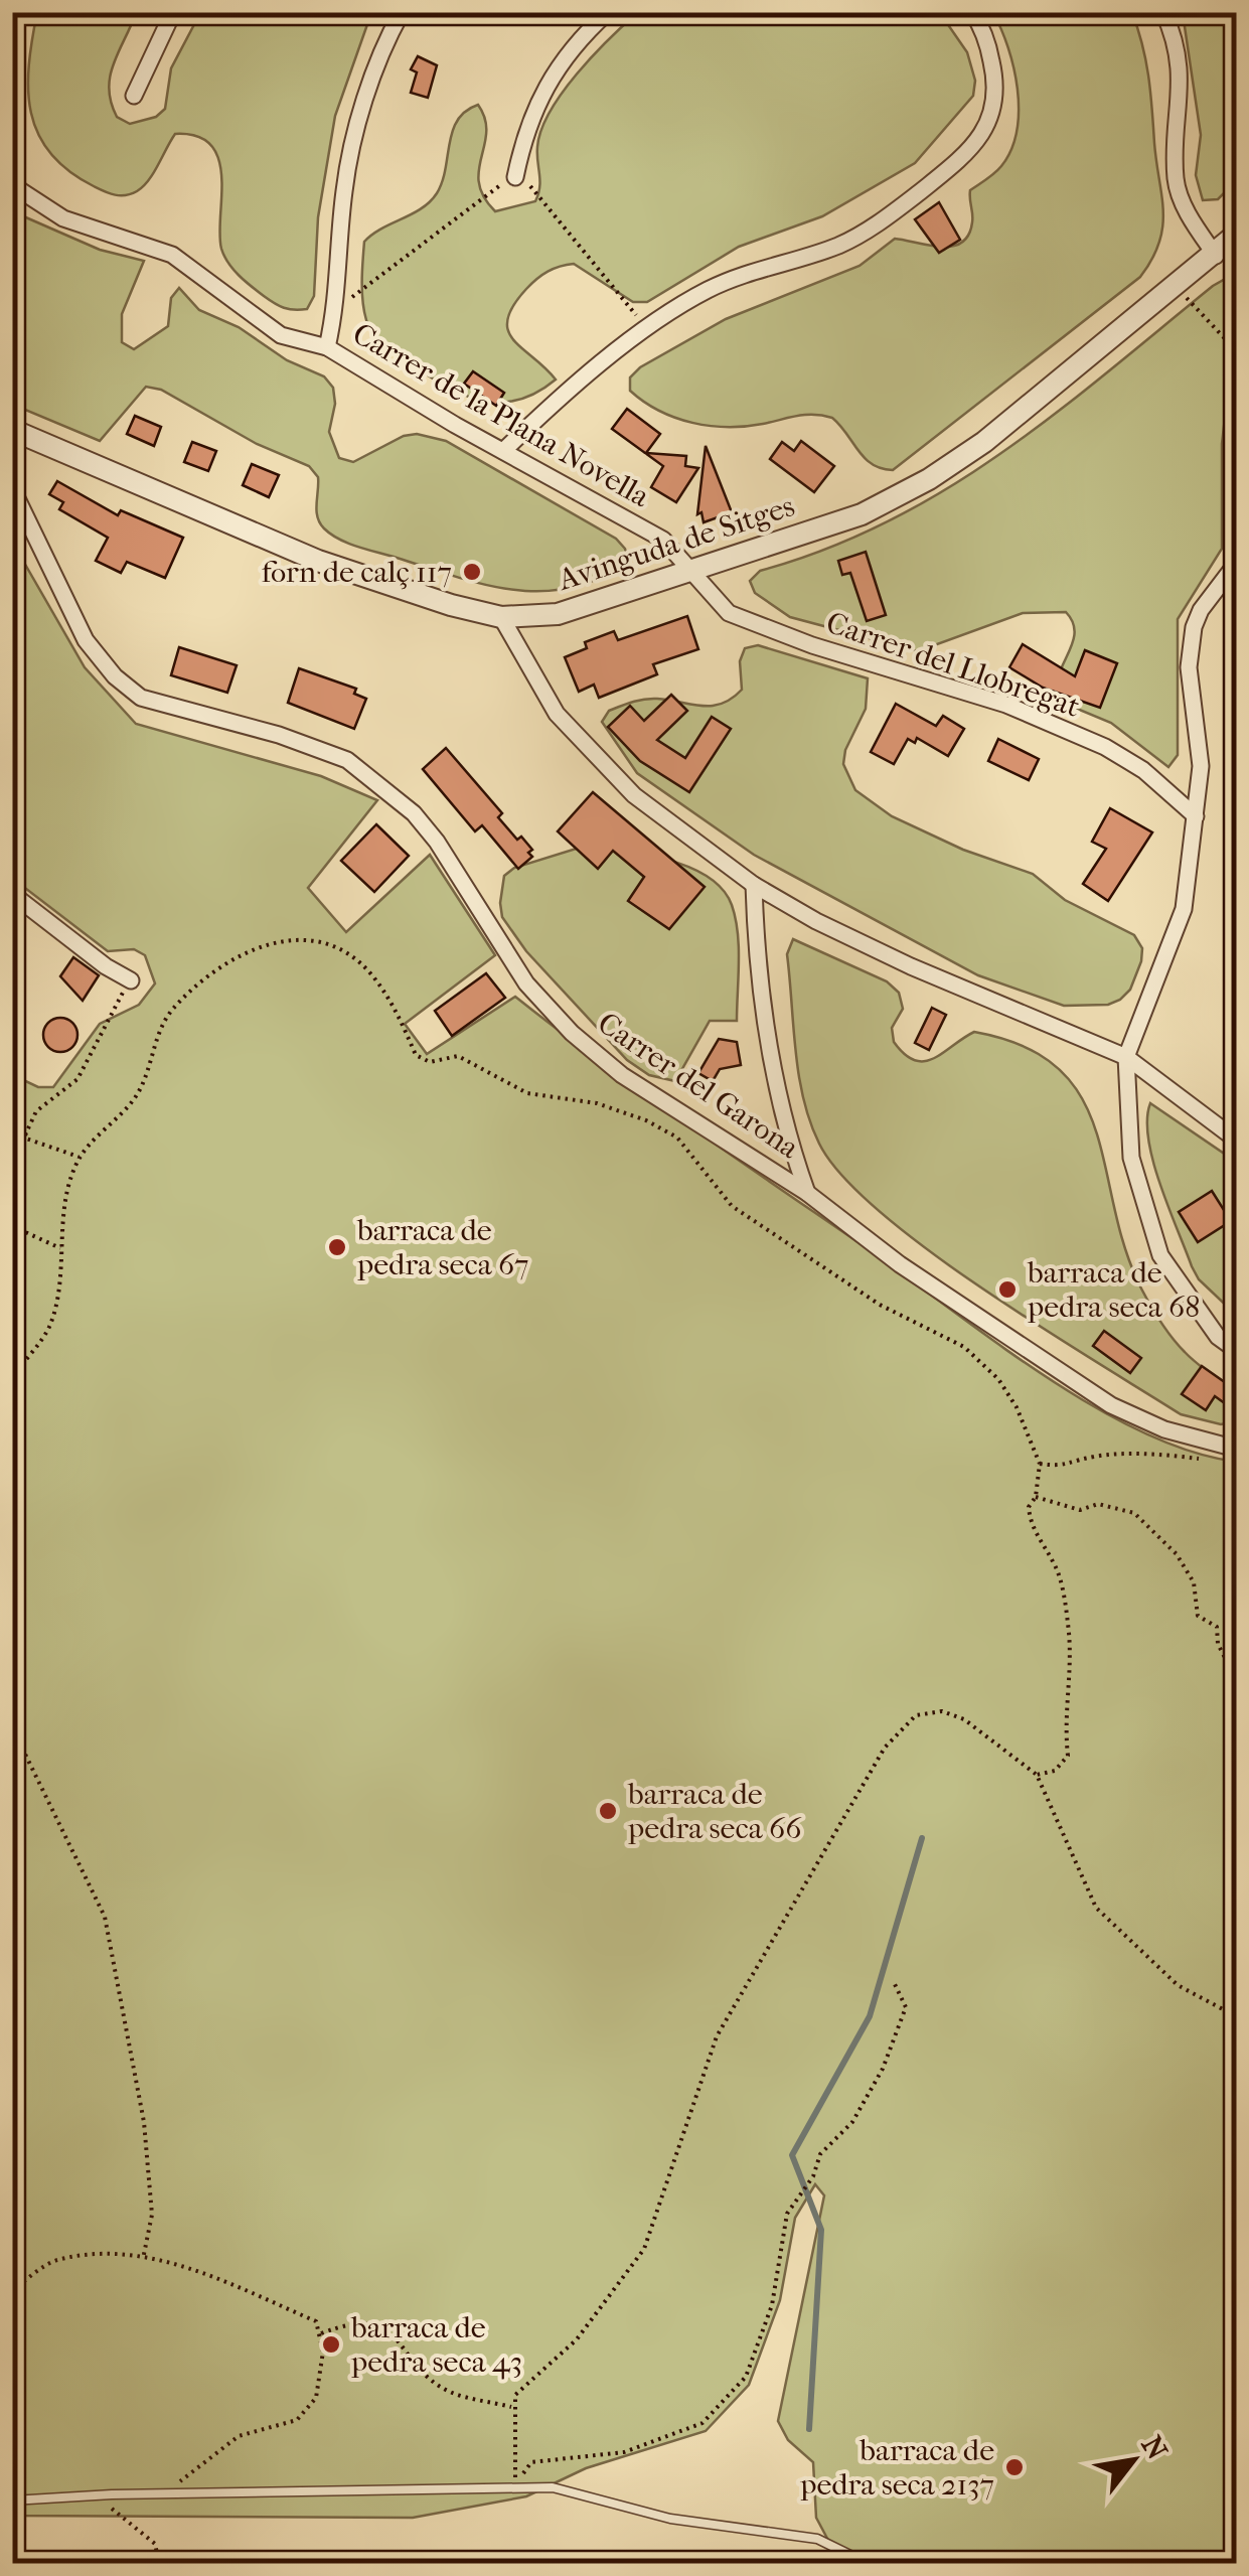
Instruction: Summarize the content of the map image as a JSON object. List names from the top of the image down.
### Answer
{
  "streets": {
    "street": [
      "Carrer de la Plana Novella",
      "Avinguda de Sitges",
      "Carrer del Llobregat",
      "Carrer del Garona"
    ]
  },
  "crossings": [
    ["Carrer de la Plana Novella", "Avinguda de Sitges"],
    ["Carrer de la Plana Novella", "Carrer del Llobregat"],
    ["Avinguda de Sitges", "Carrer del Llobregat"]
  ],
  "places": [
    "forn de calç 117",
    "barraca de pedra seca 67",
    "barraca de pedra seca 68",
    "barraca de pedra seca 66",
    "barraca de pedra seca 43",
    "barraca de pedra seca 2137"
  ],
  "north": "top right"
}
